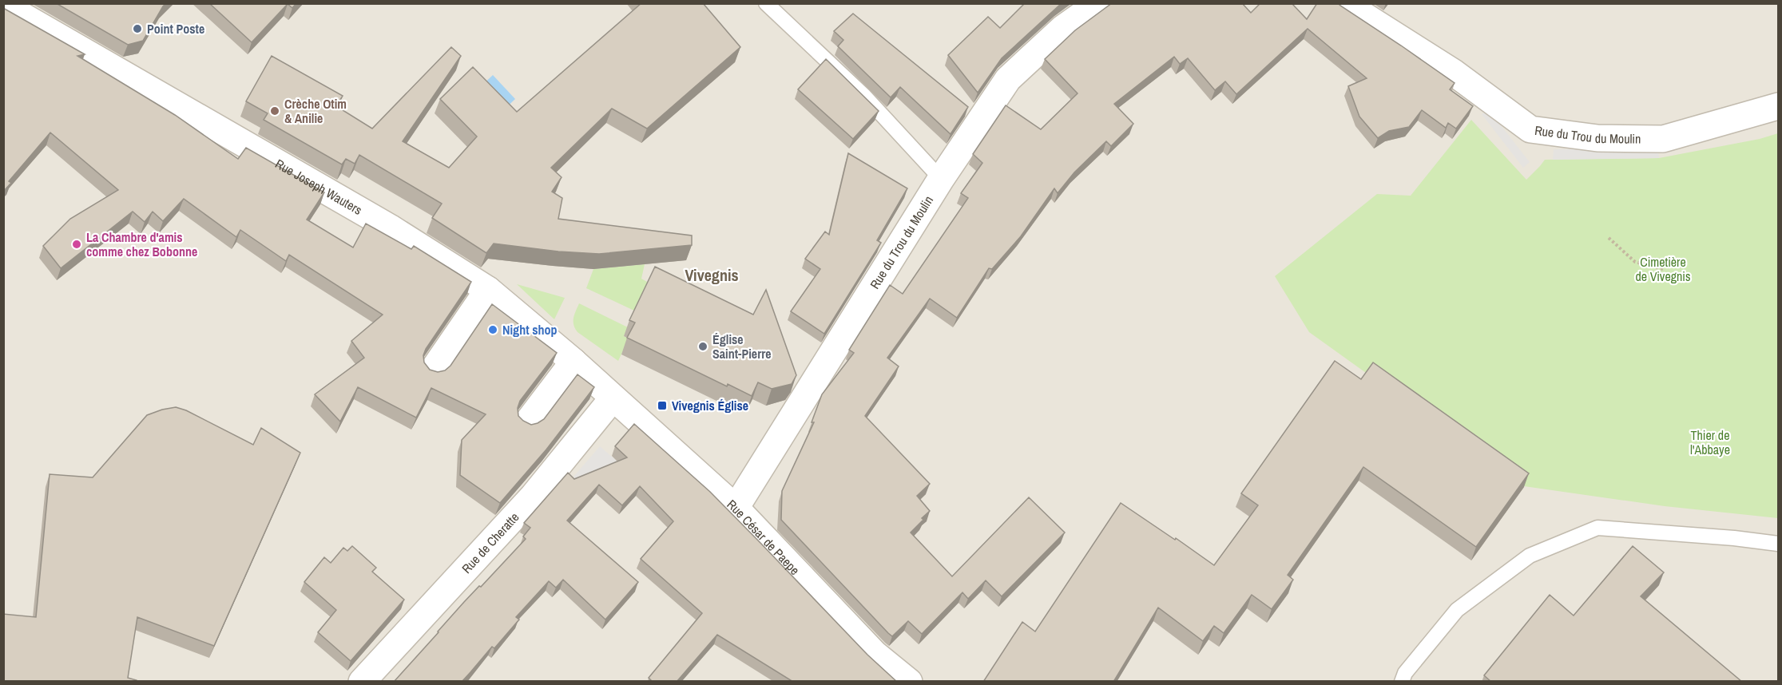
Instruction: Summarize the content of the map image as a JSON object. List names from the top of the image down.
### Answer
{
  "streets": {
    "street": [
      "Rue du Trou du Moulin",
      "Rue Joseph Wauters",
      "Rue César de Paepe",
      "Rue de Cheratte"
    ]
  },
  "crossings": [
    ["Rue du Trou du Moulin", "Rue César de Paepe"],
    ["Rue Joseph Wauters", "Rue César de Paepe"],
    ["Rue Joseph Wauters", "Rue de Cheratte"],
    ["Rue César de Paepe", "Rue de Cheratte"]
  ],
  "districts": ["Vivegnis"],
  "parks": ["Cimetière de Vivegnis", "Thier de l'Abbaye"],
  "places": {
    "other": [
      "Point Poste",
      "Crèche Otim & Anilie",
      "La Chambre d'amis comme chez Bobonne",
      "Night shop",
      "Église Saint-Pierre"
    ],
    "transit": ["Vivegnis Église"]
  }
}
